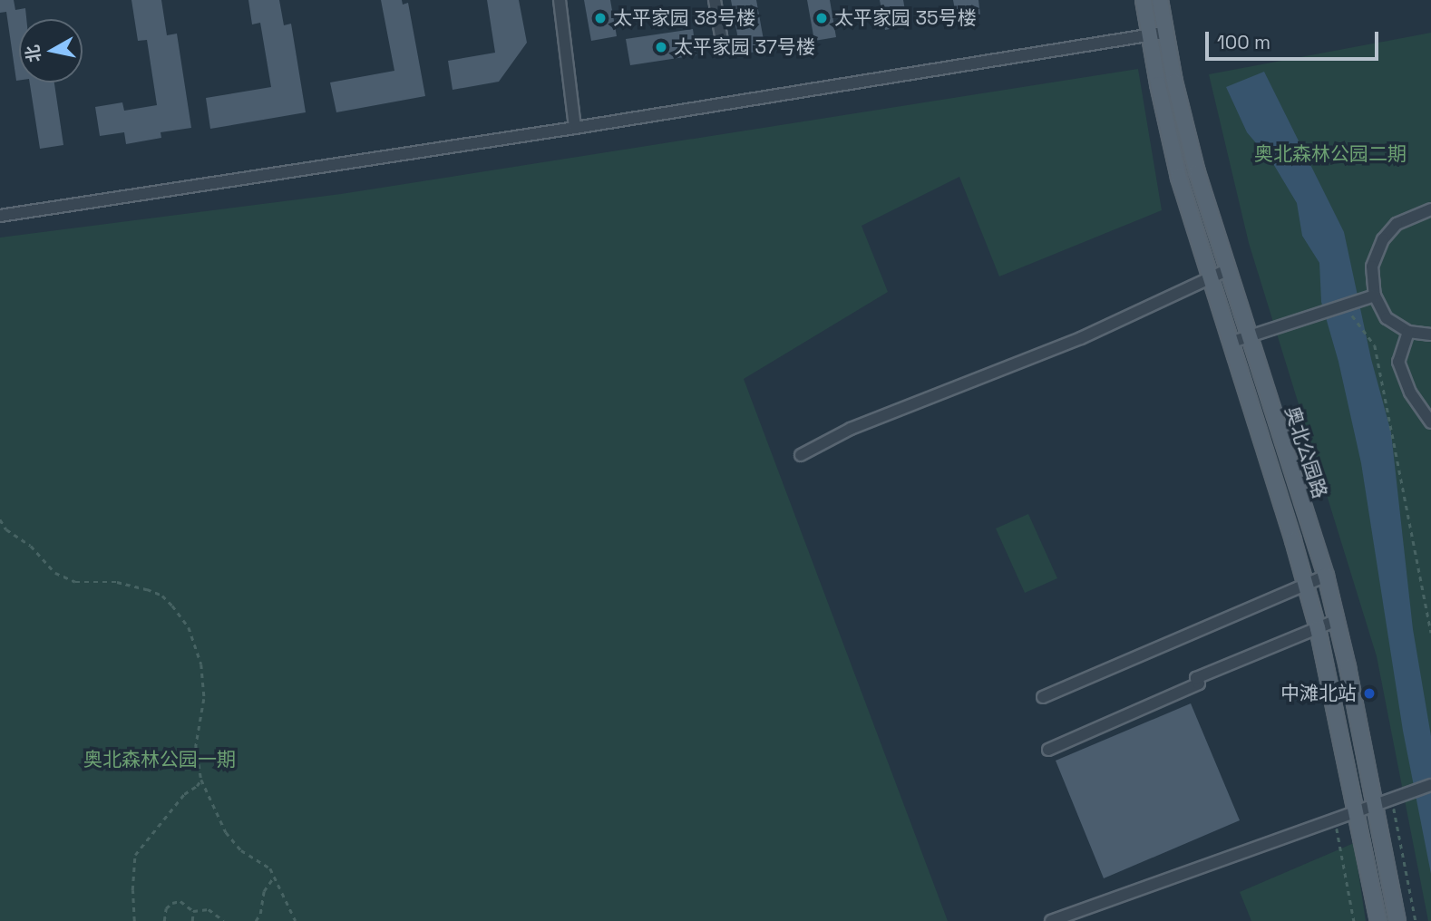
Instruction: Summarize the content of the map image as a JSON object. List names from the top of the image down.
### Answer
{
  "streets": {
    "main road": ["奥北公园路"]
  },
  "parks": ["奥北森林公园二期", "奥北森林公园一期"],
  "places": [
    "太平家园 38号楼",
    "太平家园 35号楼",
    "太平家园 37号楼",
    "中滩北站"
  ],
  "scale_bar": "100 m",
  "north": "left"
}
